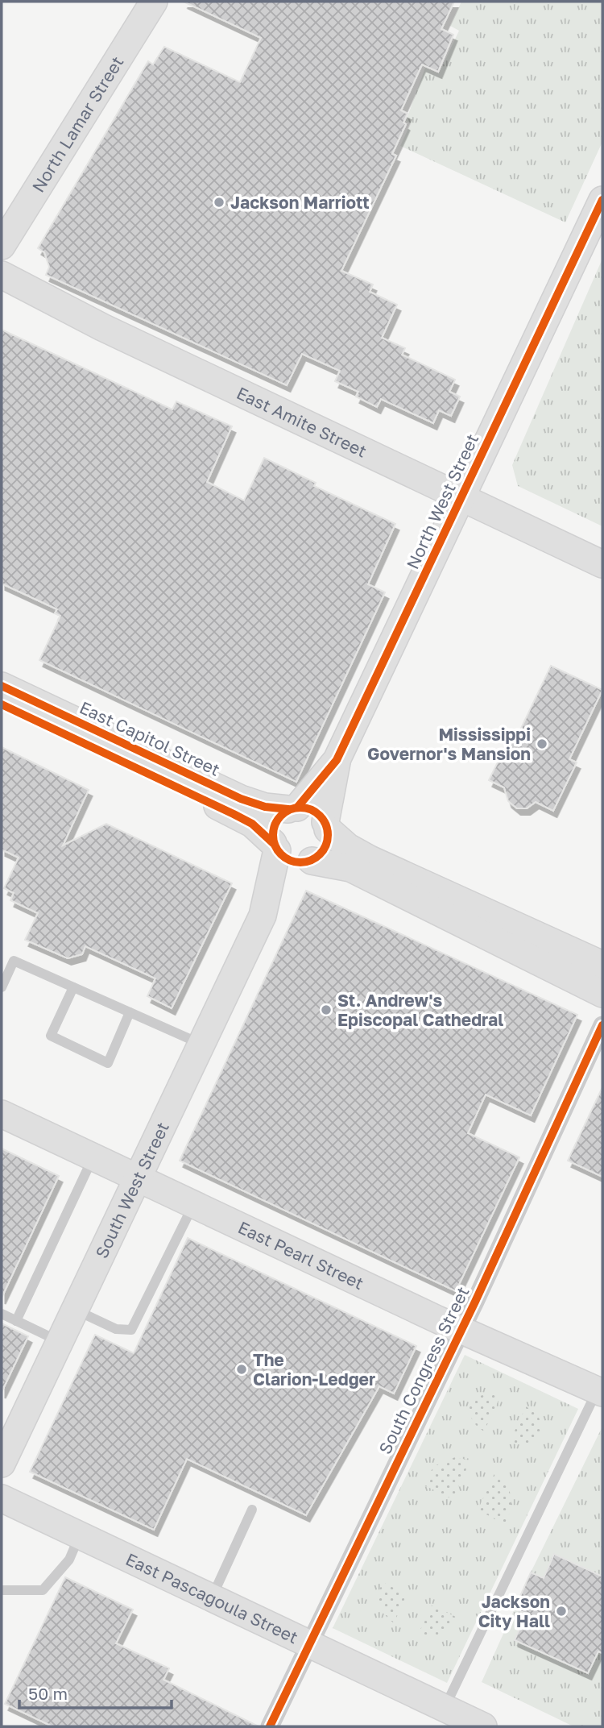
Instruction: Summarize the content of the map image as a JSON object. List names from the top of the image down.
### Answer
{
  "streets": {
    "main road": [
      "North Lamar Street",
      "East Amite Street",
      "North West Street",
      "East Capitol Street",
      "South West Street",
      "East Pearl Street",
      "East Pascagoula Street"
    ],
    "street": ["South Congress Street"]
  },
  "crossings": [
    ["East Amite Street", "North West Street"],
    ["North West Street", "East Capitol Street"],
    ["North West Street", "South West Street"],
    ["East Capitol Street", "South West Street"],
    ["South West Street", "East Pearl Street"],
    ["East Pearl Street", "South Congress Street"],
    ["South Congress Street", "East Pascagoula Street"]
  ],
  "places": [
    "Jackson Marriott",
    "Mississippi Governor's Mansion",
    "St. Andrew's Episcopal Cathedral",
    "The Clarion-Ledger",
    "Jackson City Hall"
  ],
  "scale_bar": "50 m"
}
